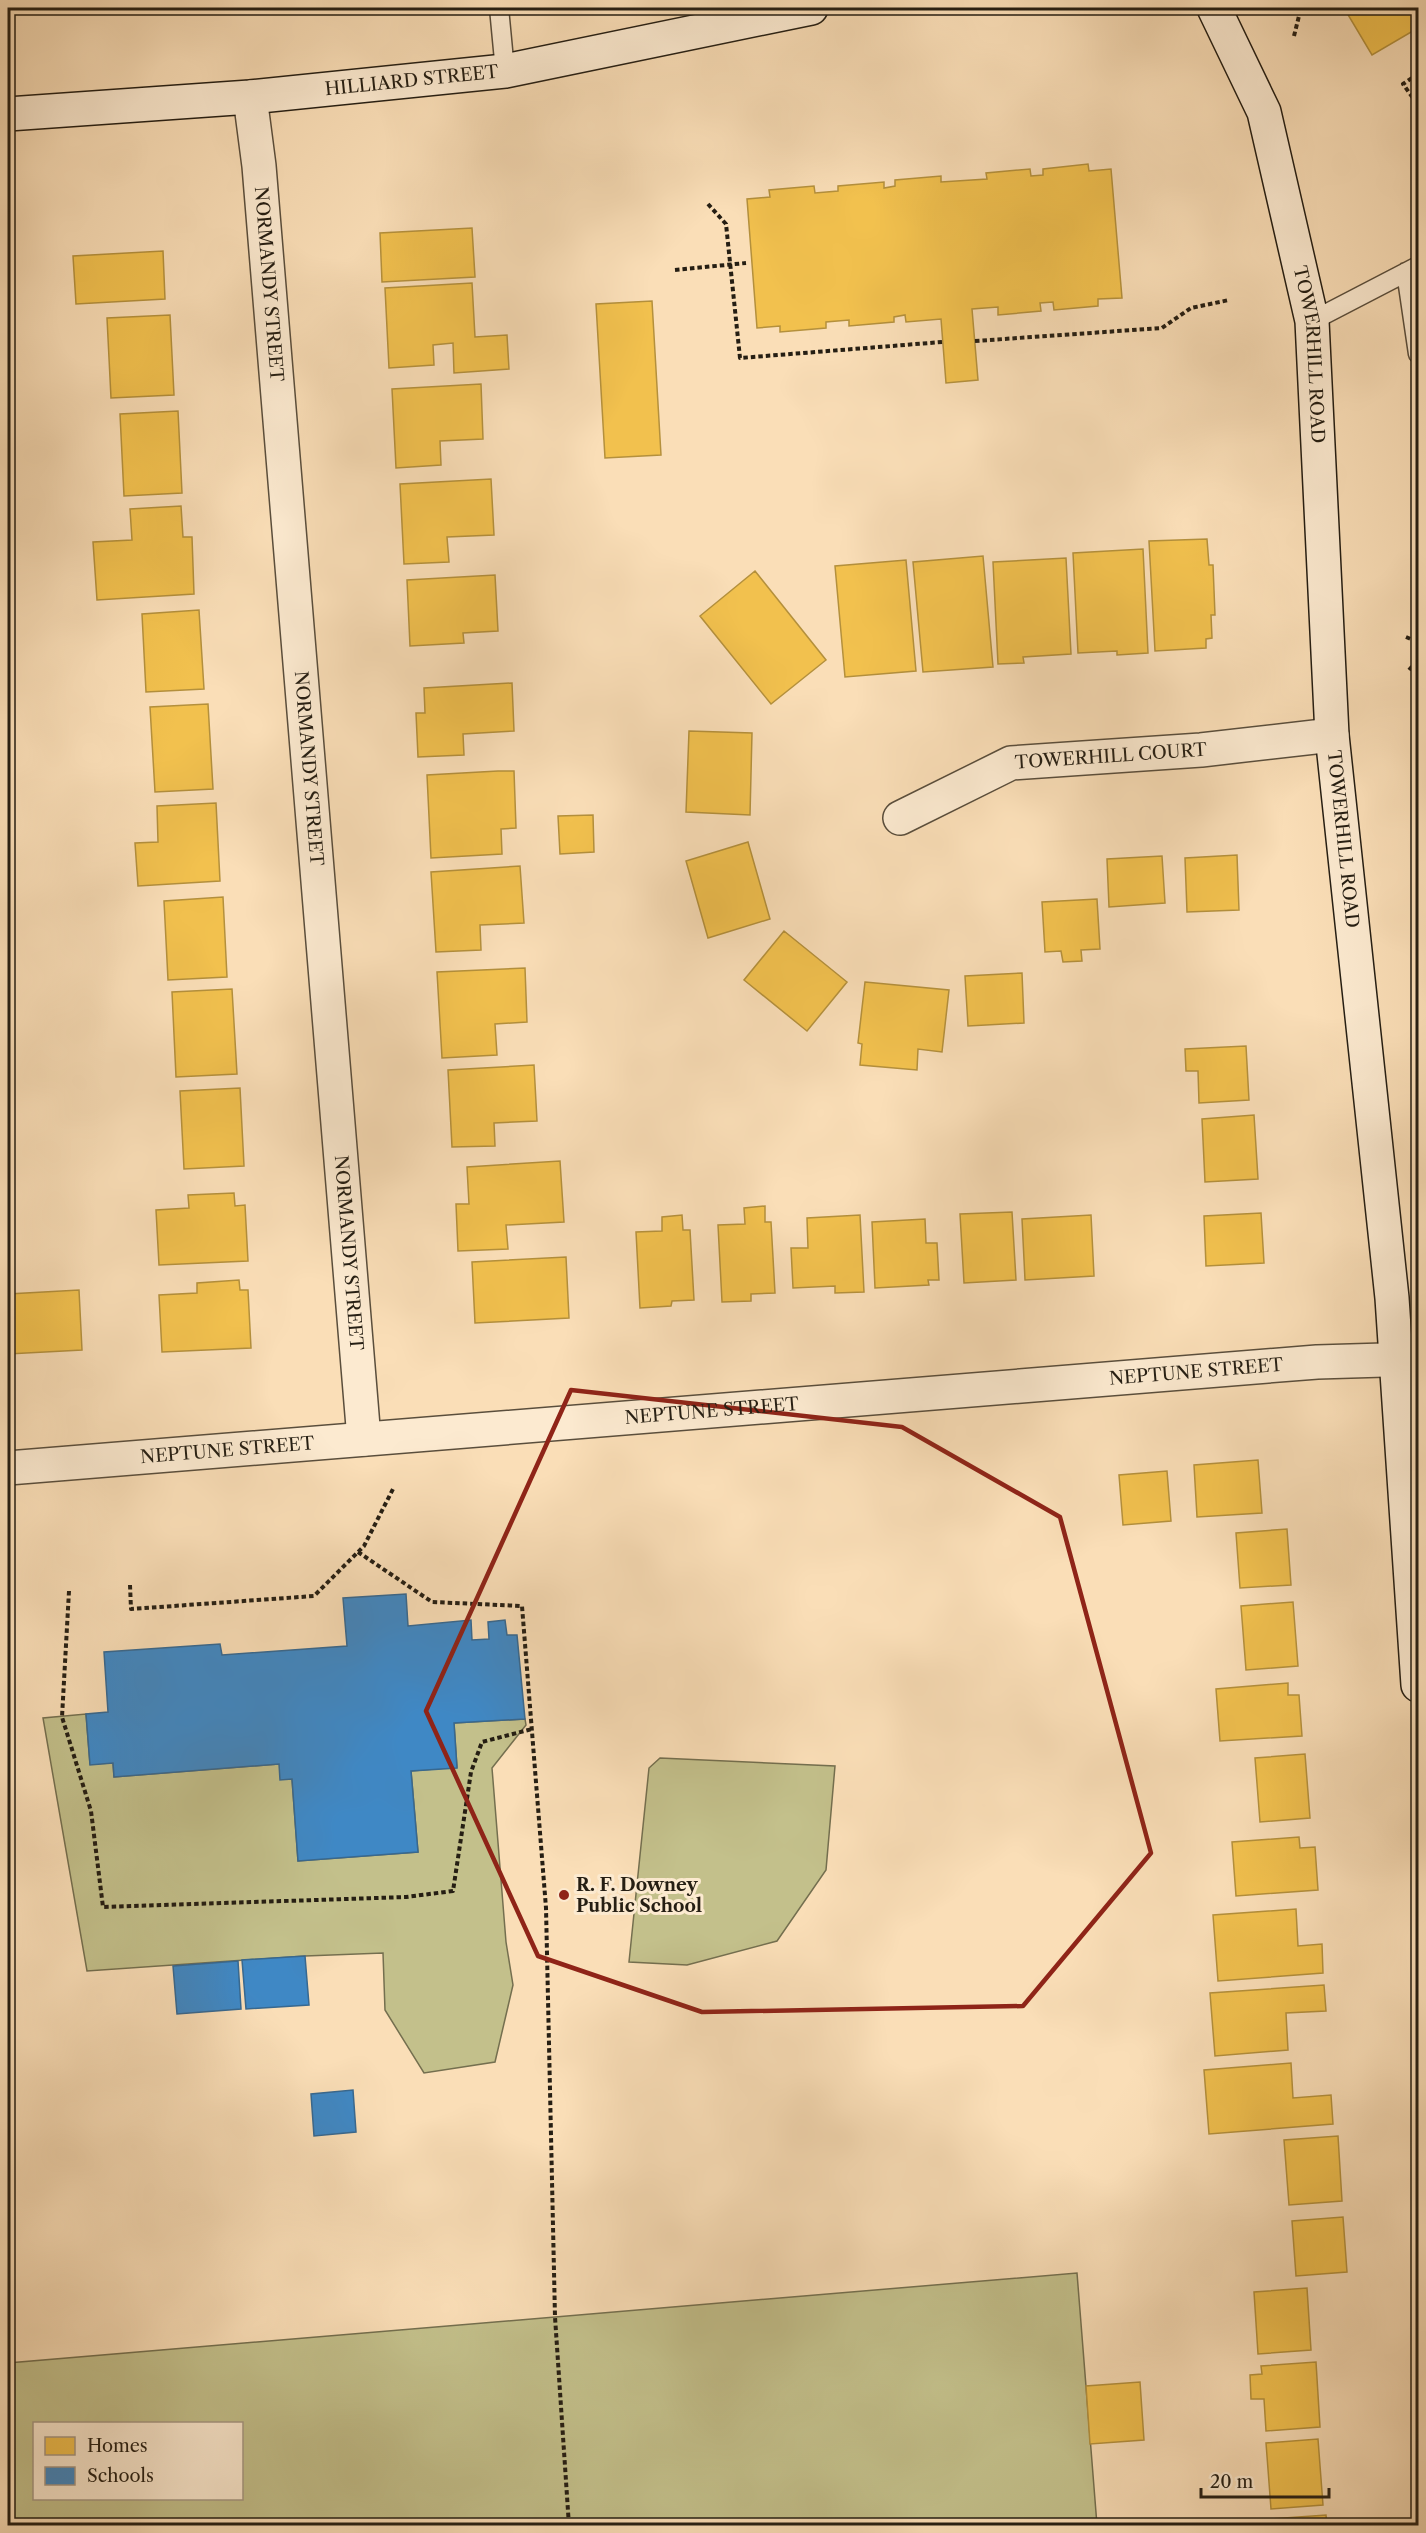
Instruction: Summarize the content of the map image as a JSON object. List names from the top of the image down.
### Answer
{
  "streets": {
    "street": [
      "HILLIARD STREET",
      "NORMANDY STREET",
      "TOWERHILL ROAD",
      "TOWERHILL COURT",
      "NEPTUNE STREET"
    ]
  },
  "crossings": [
    ["HILLIARD STREET", "NORMANDY STREET"],
    ["NORMANDY STREET", "NEPTUNE STREET"],
    ["TOWERHILL ROAD", "TOWERHILL COURT"],
    ["TOWERHILL ROAD", "NEPTUNE STREET"]
  ],
  "places": ["R. F. Downey Public School"],
  "legend": ["Homes", "Schools"],
  "scale_bar": "20 m"
}
